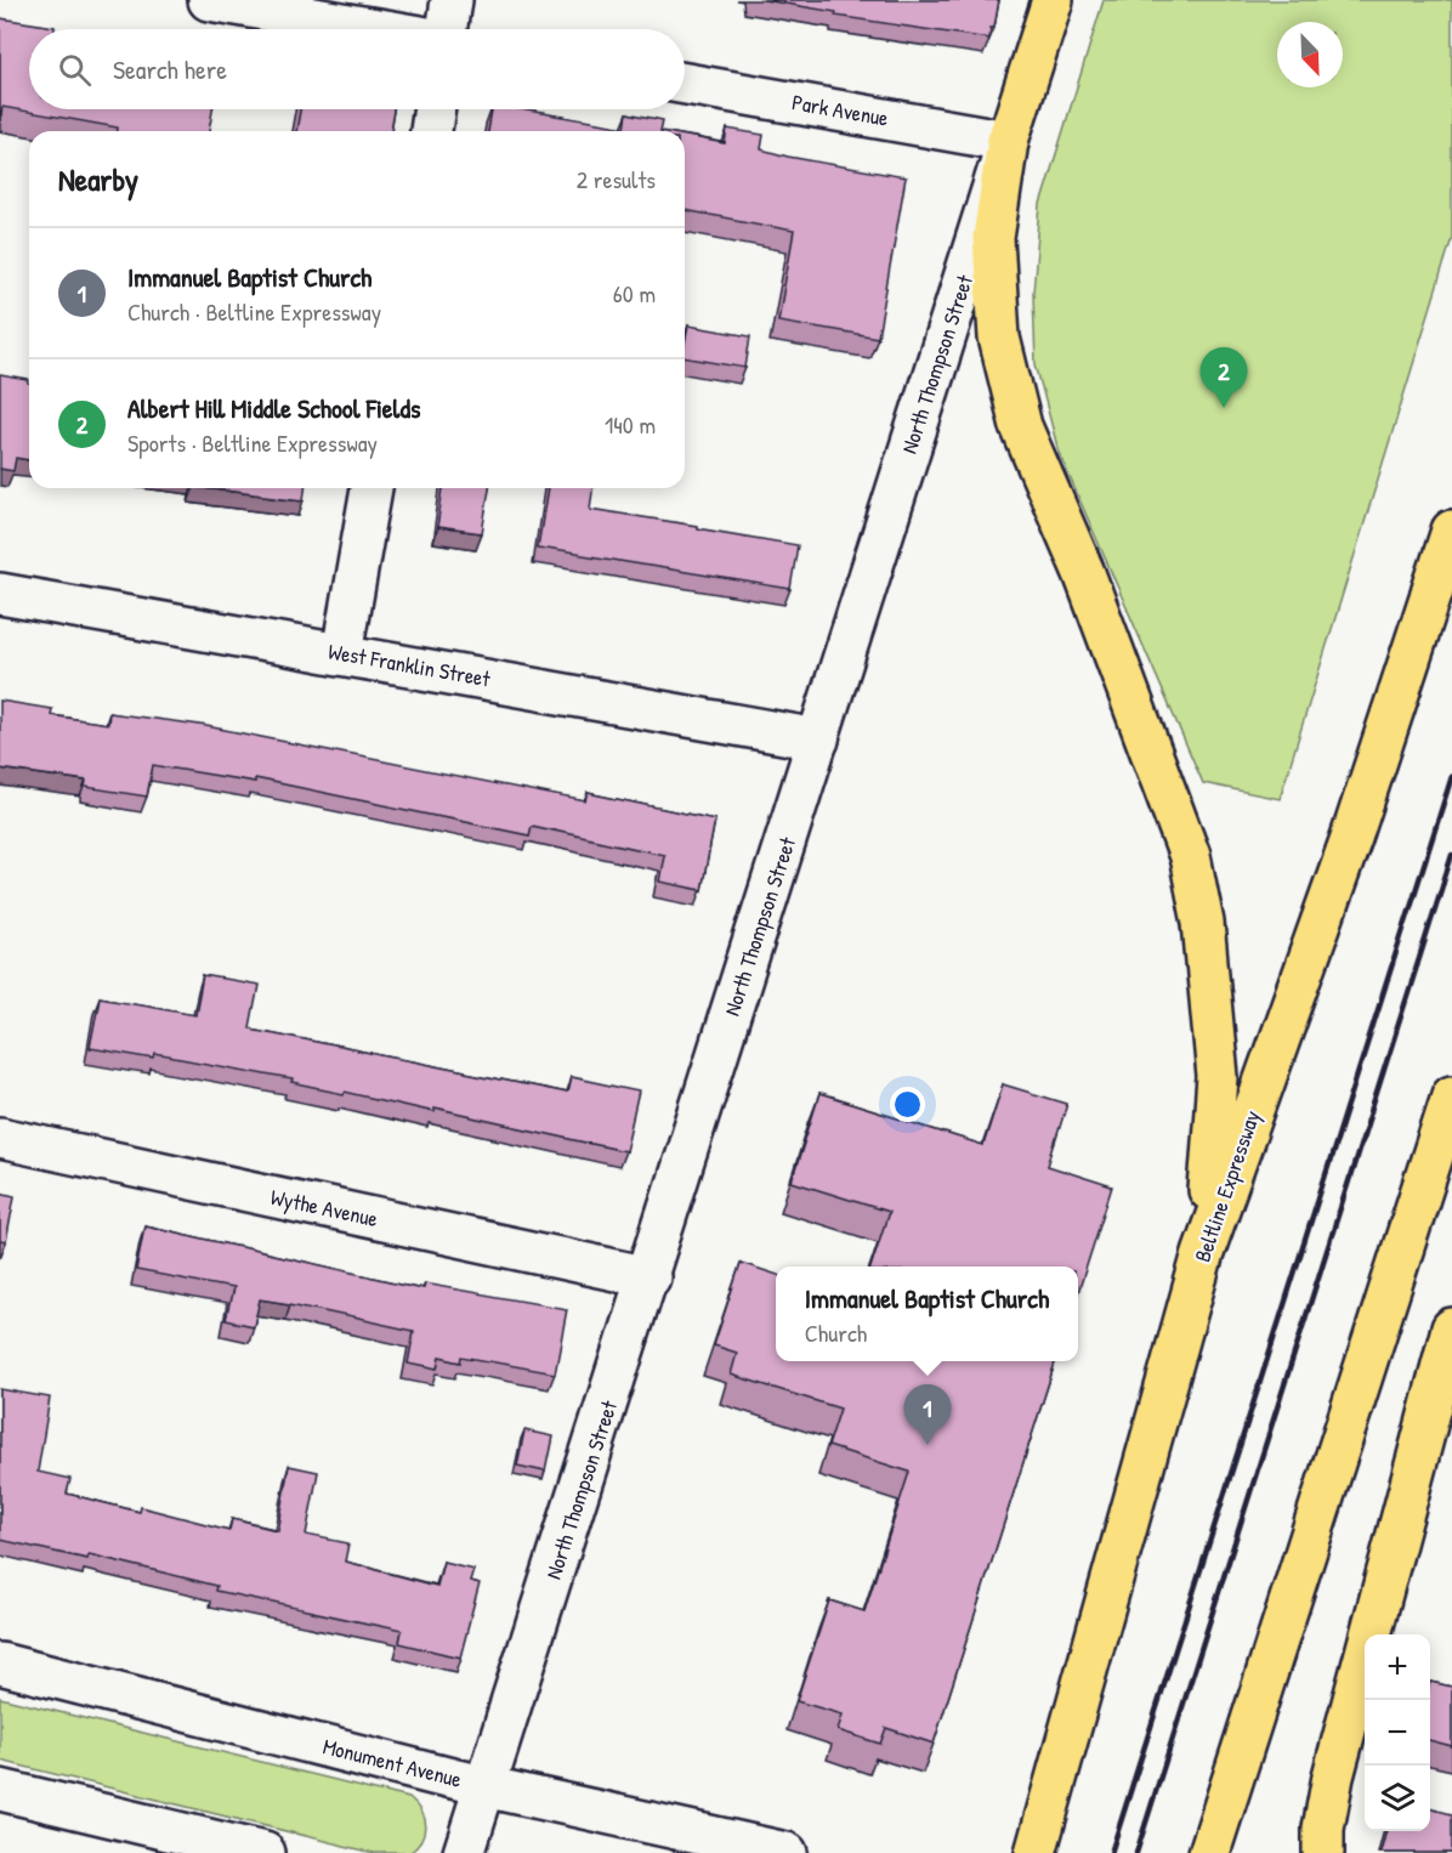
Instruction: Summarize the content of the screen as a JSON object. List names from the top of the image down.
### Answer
{
  "streets": {
    "main road": ["North Thompson Street", "Beltline Expressway"],
    "street": [
      "Park Avenue",
      "West Franklin Street",
      "Wythe Avenue",
      "Monument Avenue"
    ]
  },
  "crossings": [
    ["Park Avenue", "North Thompson Street"],
    ["North Thompson Street", "West Franklin Street"],
    ["North Thompson Street", "Wythe Avenue"],
    ["North Thompson Street", "Monument Avenue"]
  ],
  "north": "bottom right",
  "page": {
    "search": "Search here",
    "heading": ["Nearby", "2 results"],
    "list": [
      {
        "mark": "1",
        "name": "Immanuel Baptist Church",
        "note": "Church · Beltline Expressway",
        "value": "60 m"
      },
      {
        "mark": "2",
        "name": "Albert Hill Middle School Fields",
        "note": "Sports · Beltline Expressway",
        "value": "140 m"
      }
    ],
    "pins": ["2", "1"],
    "popup": ["Immanuel Baptist Church", "Church"],
    "map_buttons": ["+", "−"]
  }
}
